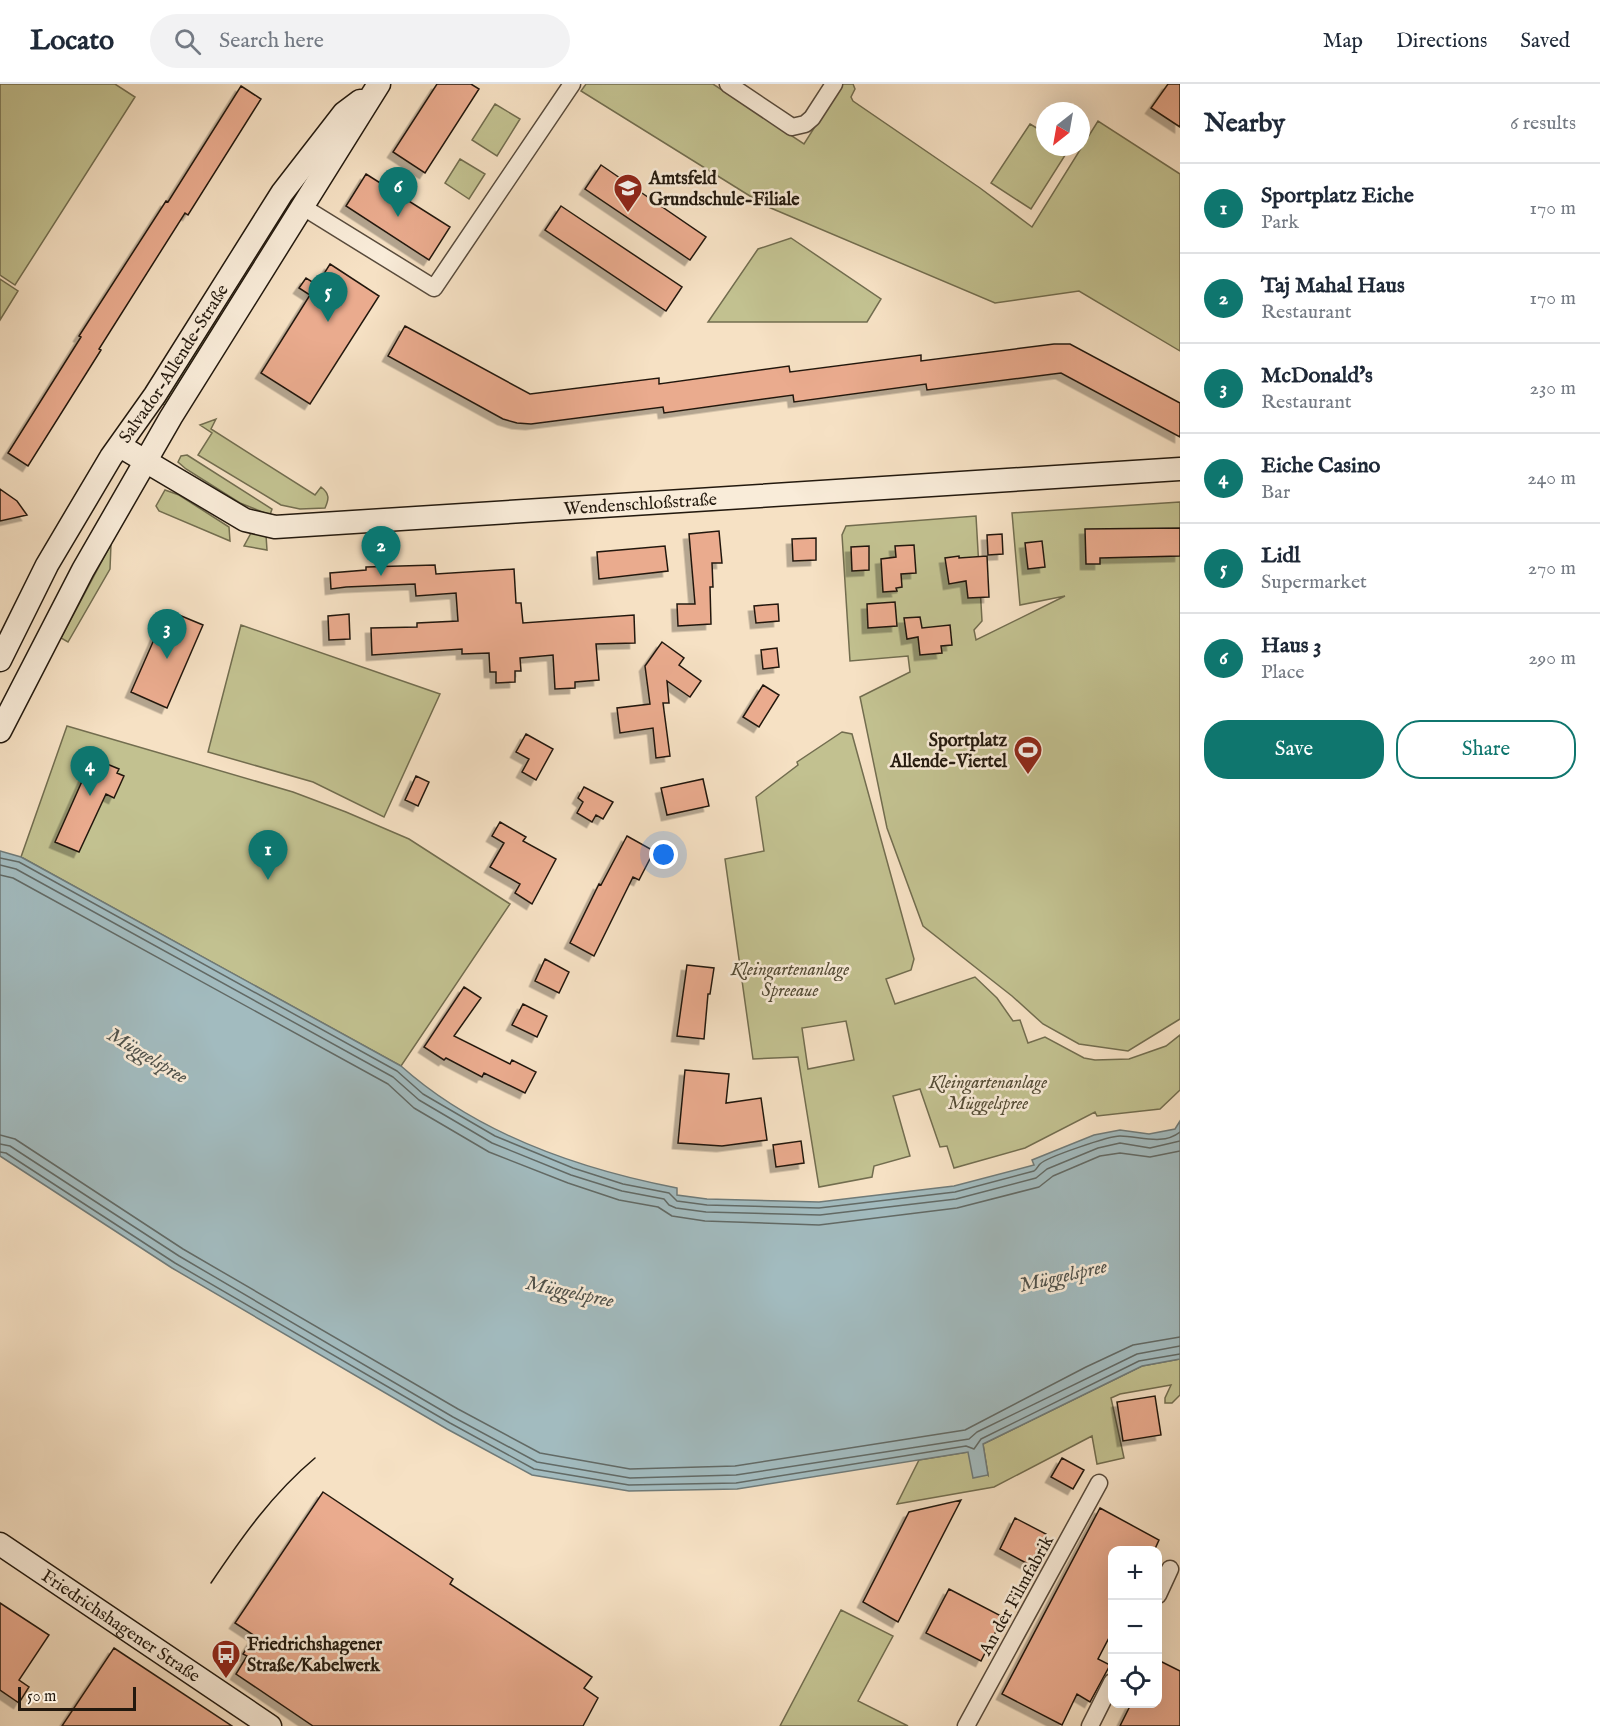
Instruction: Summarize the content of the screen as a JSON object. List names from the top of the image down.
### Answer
{
  "streets": {
    "main road": ["Salvador-Allende-Straße", "Wendenschloßstraße", "Friedrichshagener Straße"],
    "street": ["An der Filmfabrik"]
  },
  "crossings": [
    ["Salvador-Allende-Straße", "Wendenschloßstraße"]
  ],
  "water": ["Müggelspree"],
  "parks": ["Kleingartenanlage Spreeaue", "Kleingartenanlage Müggelspree"],
  "places": {
    "school or university": ["Amtsfeld Grundschule-Filiale"],
    "sports": ["Sportplatz Allende-Viertel"],
    "bus stop": ["Friedrichshagener Straße/Kabelwerk"]
  },
  "scale_bar": "50 m",
  "north": "bottom left",
  "page": {
    "header": "Locato",
    "search": "Search here",
    "nav": ["Map", "Directions", "Saved"],
    "heading": ["Nearby", "6 results"],
    "list": [
      {
        "mark": "1",
        "name": "Sportplatz Eiche",
        "note": "Park",
        "value": "170 m"
      },
      {
        "mark": "2",
        "name": "Taj Mahal Haus",
        "note": "Restaurant",
        "value": "170 m"
      },
      {
        "mark": "3",
        "name": "McDonald's",
        "note": "Restaurant",
        "value": "230 m"
      },
      {
        "mark": "4",
        "name": "Eiche Casino",
        "note": "Bar",
        "value": "240 m"
      },
      {
        "mark": "5",
        "name": "Lidl",
        "note": "Supermarket",
        "value": "270 m"
      },
      {
        "mark": "6",
        "name": "Haus 3",
        "note": "Place",
        "value": "290 m"
      }
    ],
    "pins": [
      "6",
      "5",
      "2",
      "3",
      "4",
      "1"
    ],
    "buttons": ["Save", "Share"],
    "map_buttons": ["+", "−"],
    "scale": "50 m"
  }
}
